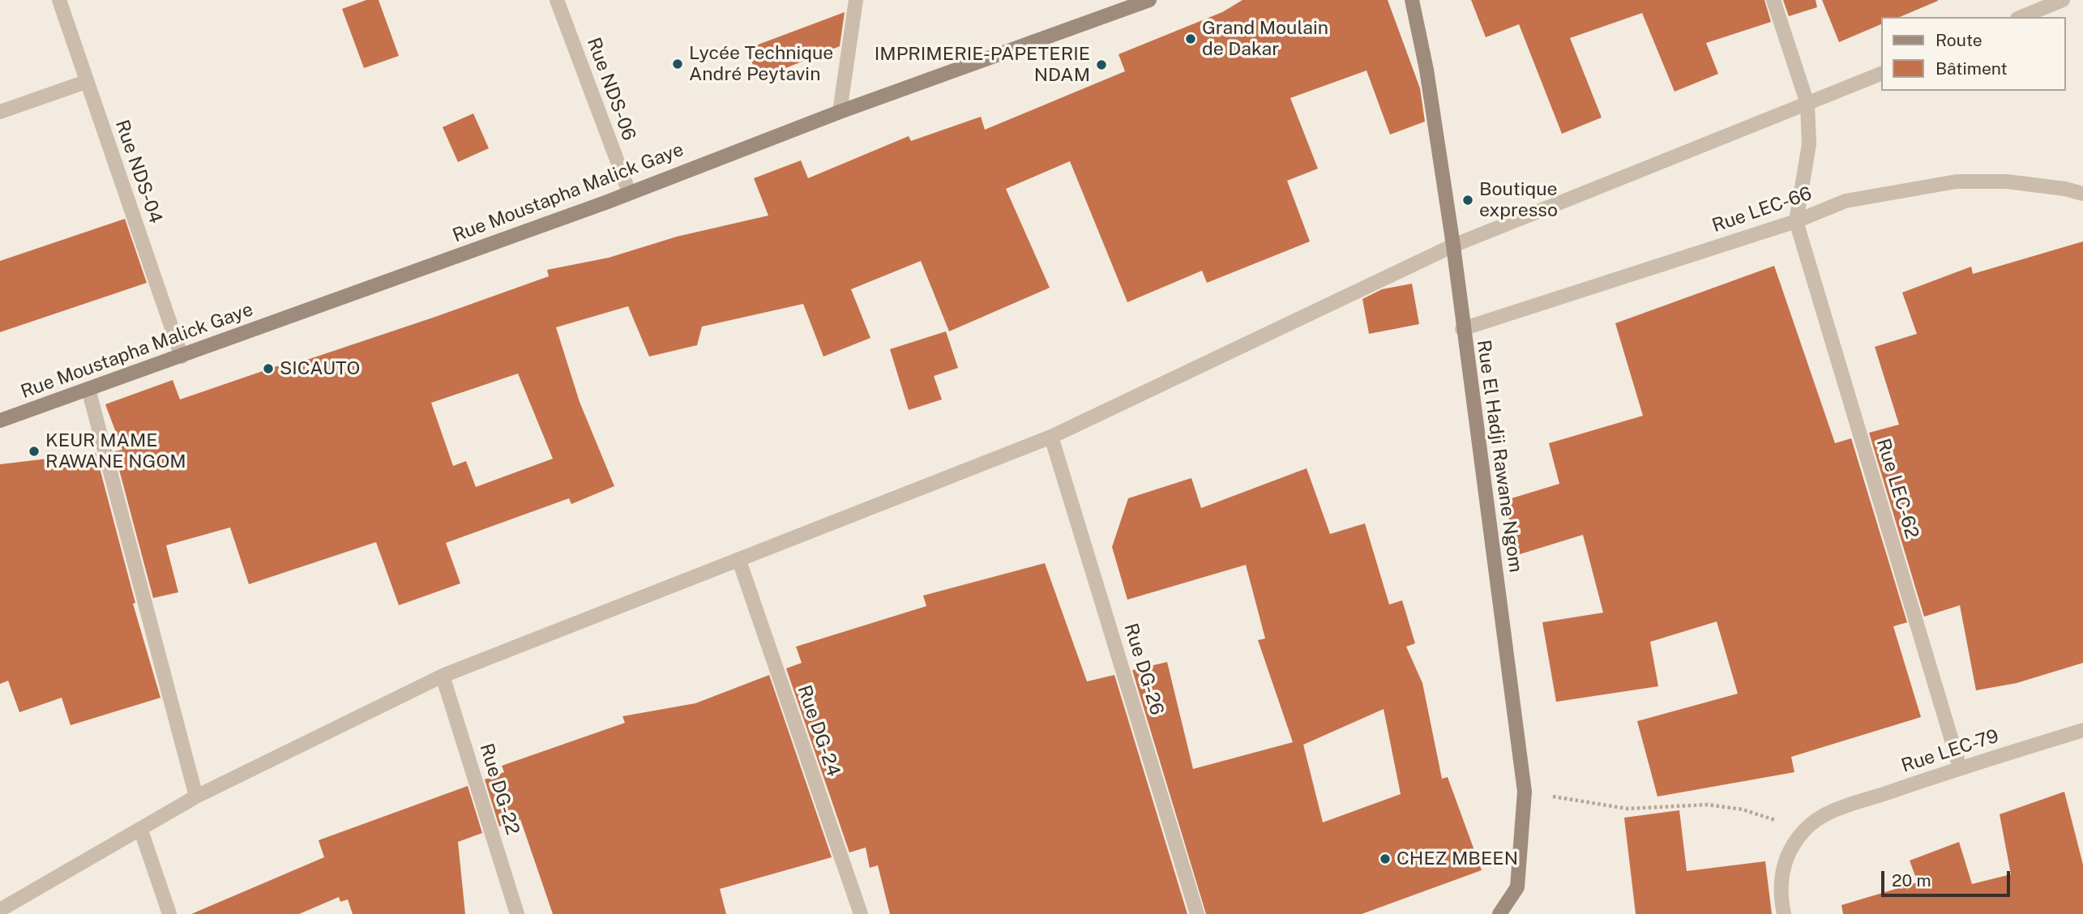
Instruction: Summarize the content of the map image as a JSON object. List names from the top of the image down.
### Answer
{
  "streets": {
    "street": [
      "Rue NDS-06",
      "Rue NDS-04",
      "Rue Moustapha Malick Gaye",
      "Rue LEC-66",
      "Rue El Hadji Rawane Ngom",
      "Rue LEC-62",
      "Rue DG-26",
      "Rue DG-24",
      "Rue LEC-79",
      "Rue DG-22"
    ]
  },
  "crossings": [
    ["Rue NDS-06", "Rue Moustapha Malick Gaye"],
    ["Rue NDS-04", "Rue Moustapha Malick Gaye"],
    ["Rue LEC-66", "Rue El Hadji Rawane Ngom"],
    ["Rue LEC-66", "Rue LEC-62"],
    ["Rue LEC-62", "Rue LEC-79"]
  ],
  "places": [
    "Grand Moulain de Dakar",
    "Lycée Technique André Peytavin",
    "IMPRIMERIE-PAPETERIE NDAM",
    "Boutique expresso",
    "SICAUTO",
    "KEUR MAME RAWANE NGOM",
    "CHEZ MBEEN"
  ],
  "legend": ["Route", "Bâtiment"],
  "scale_bar": "20 m"
}
